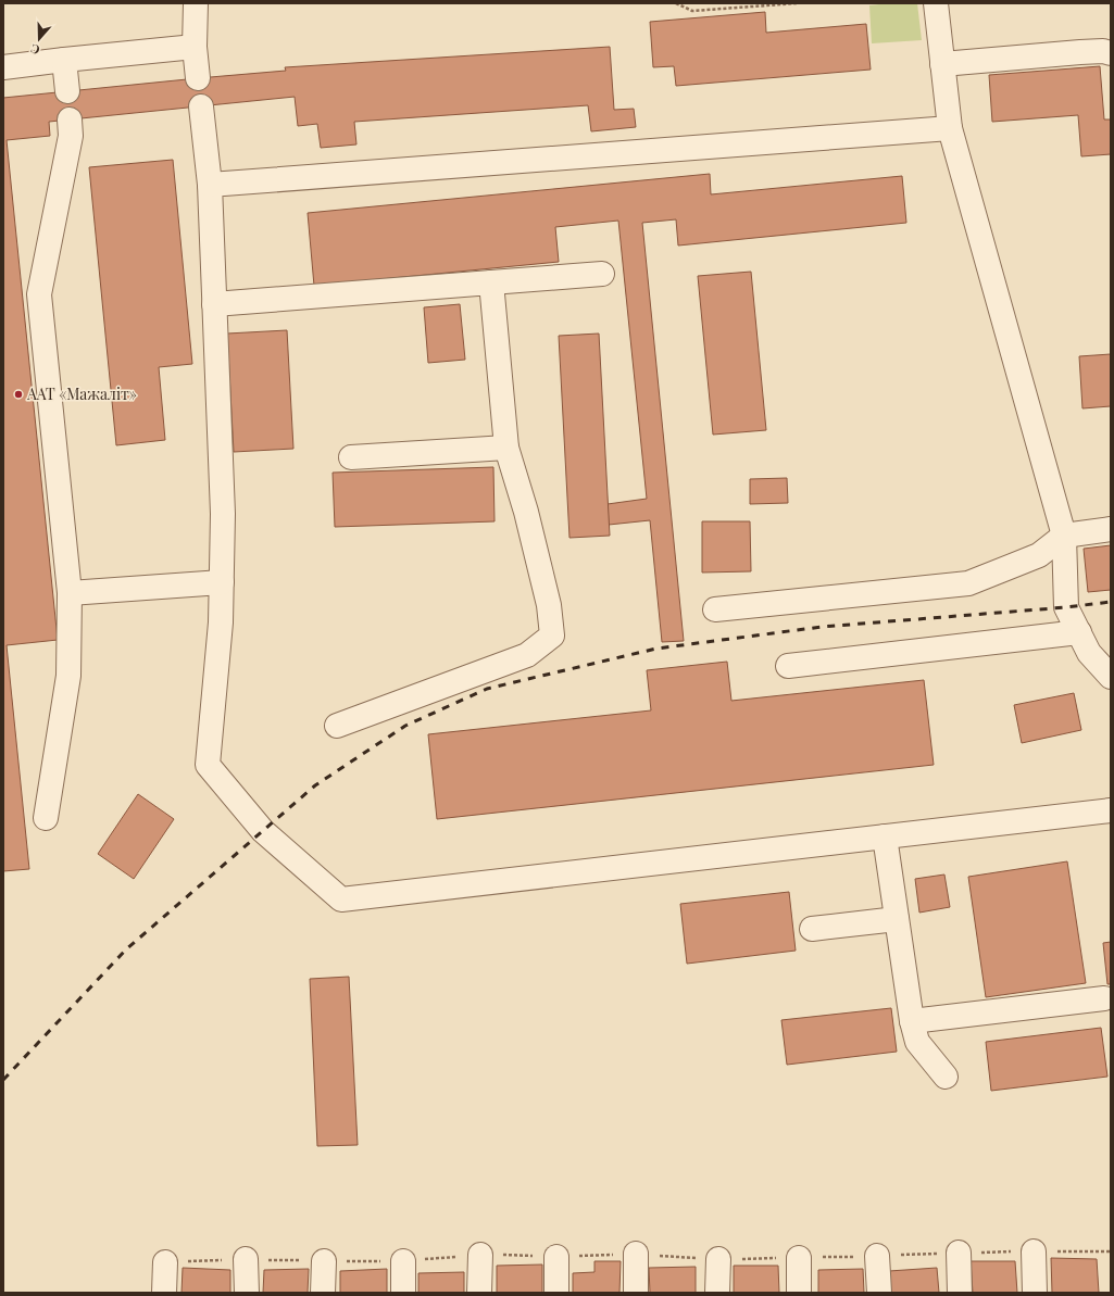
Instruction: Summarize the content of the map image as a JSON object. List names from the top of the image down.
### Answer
{
  "places": ["ААТ «Мажаліт»"],
  "north": "bottom"
}
